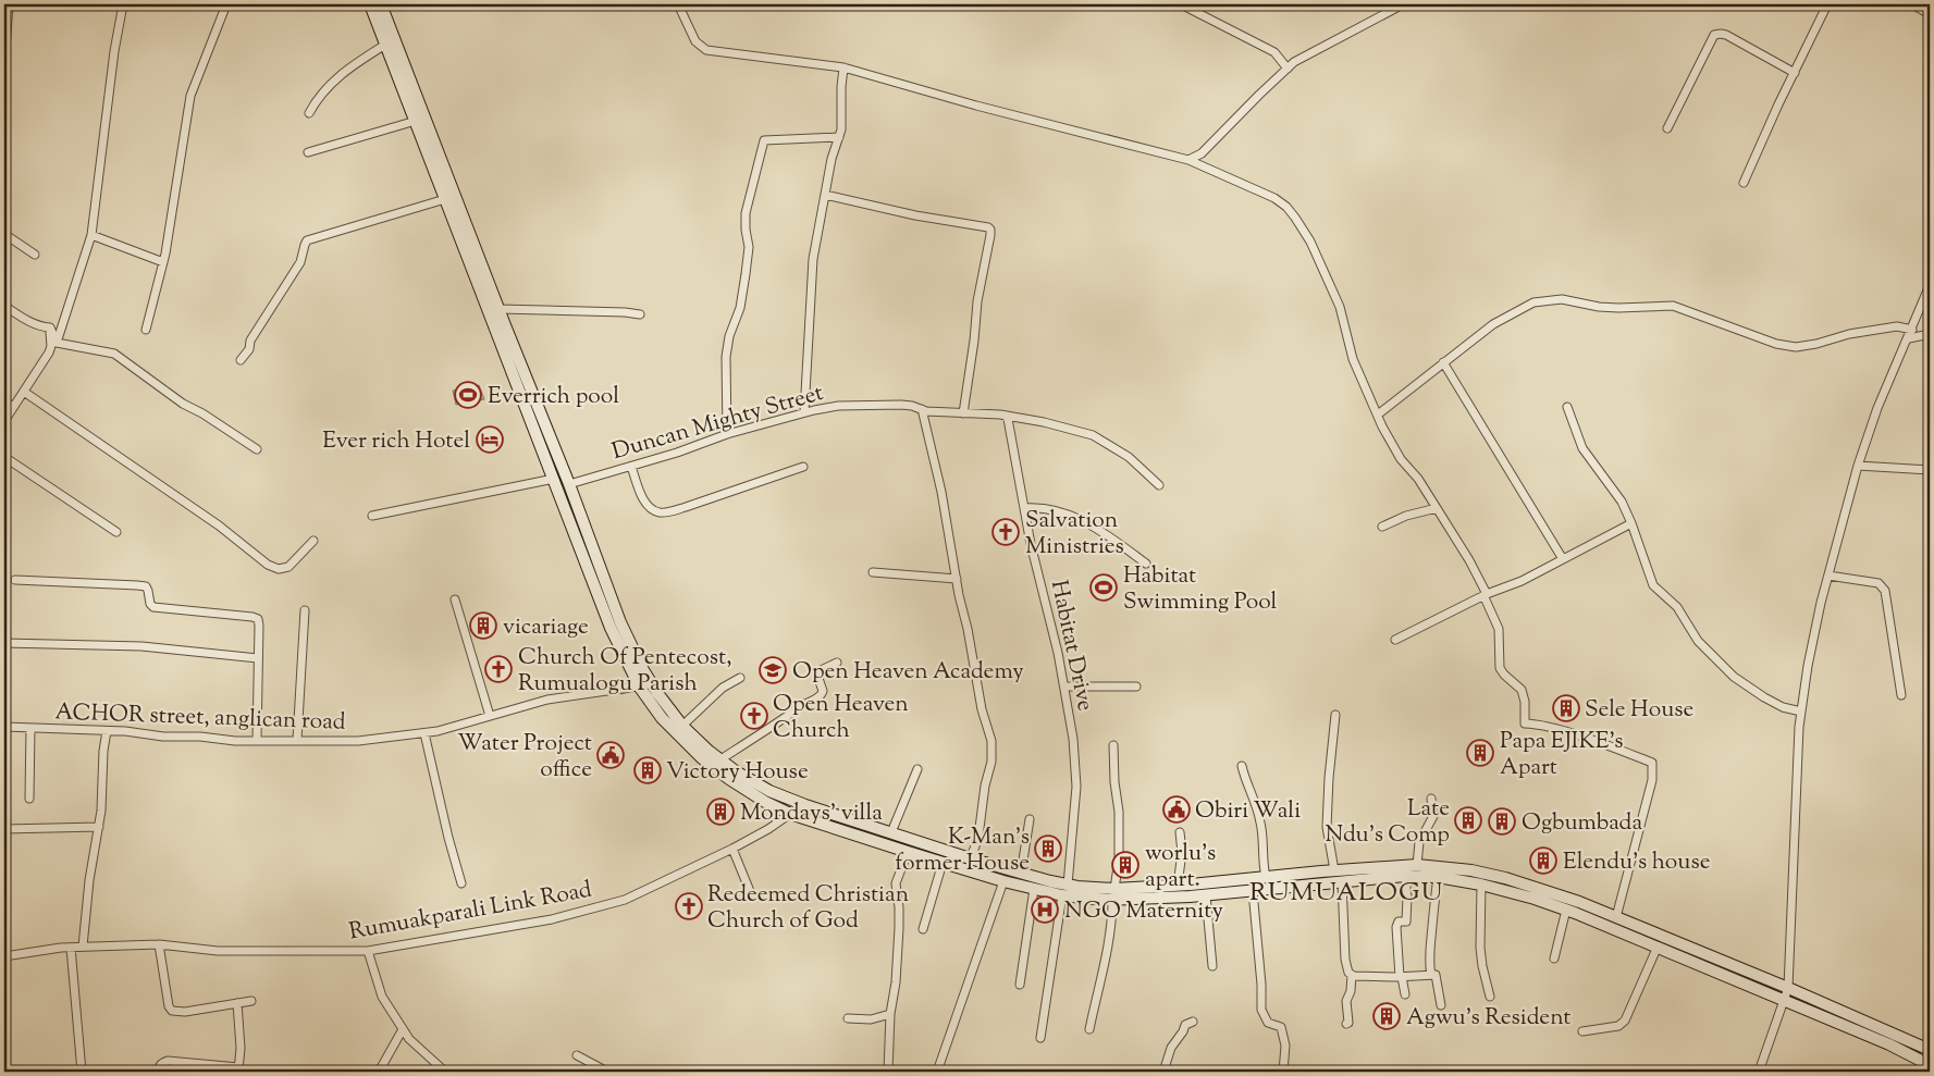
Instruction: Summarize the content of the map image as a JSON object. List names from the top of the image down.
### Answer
{
  "streets": {
    "street": [
      "Duncan Mighty Street",
      "Habitat Drive",
      "ACHOR street, anglican road",
      "Rumuakparali Link Road"
    ]
  },
  "crossings": [
    ["Duncan Mighty Street", "Habitat Drive"]
  ],
  "districts": ["RUMUALOGU"],
  "places": {
    "sports": ["Everrich pool", "Habitat Swimming Pool"],
    "hotel": ["Ever rich Hotel"],
    "church": [
      "Salvation Ministries",
      "Church Of Pentecost, Rumualogu Parish",
      "Open Heaven Church",
      "Redeemed Christian Church of God"
    ],
    "building": [
      "vicariage",
      "Sele House",
      "Papa EJIKE's Apart",
      "Victory House",
      "Mondays' villa",
      "Late Ndu's Comp",
      "Ogbumbada",
      "K-Man's former House",
      "Elendu's house",
      "worlu's apart.",
      "Agwu's Resident"
    ],
    "school or university": ["Open Heaven Academy"],
    "public building": ["Water Project office", "Obiri Wali"],
    "hospital": ["NGO Maternity"]
  }
}
